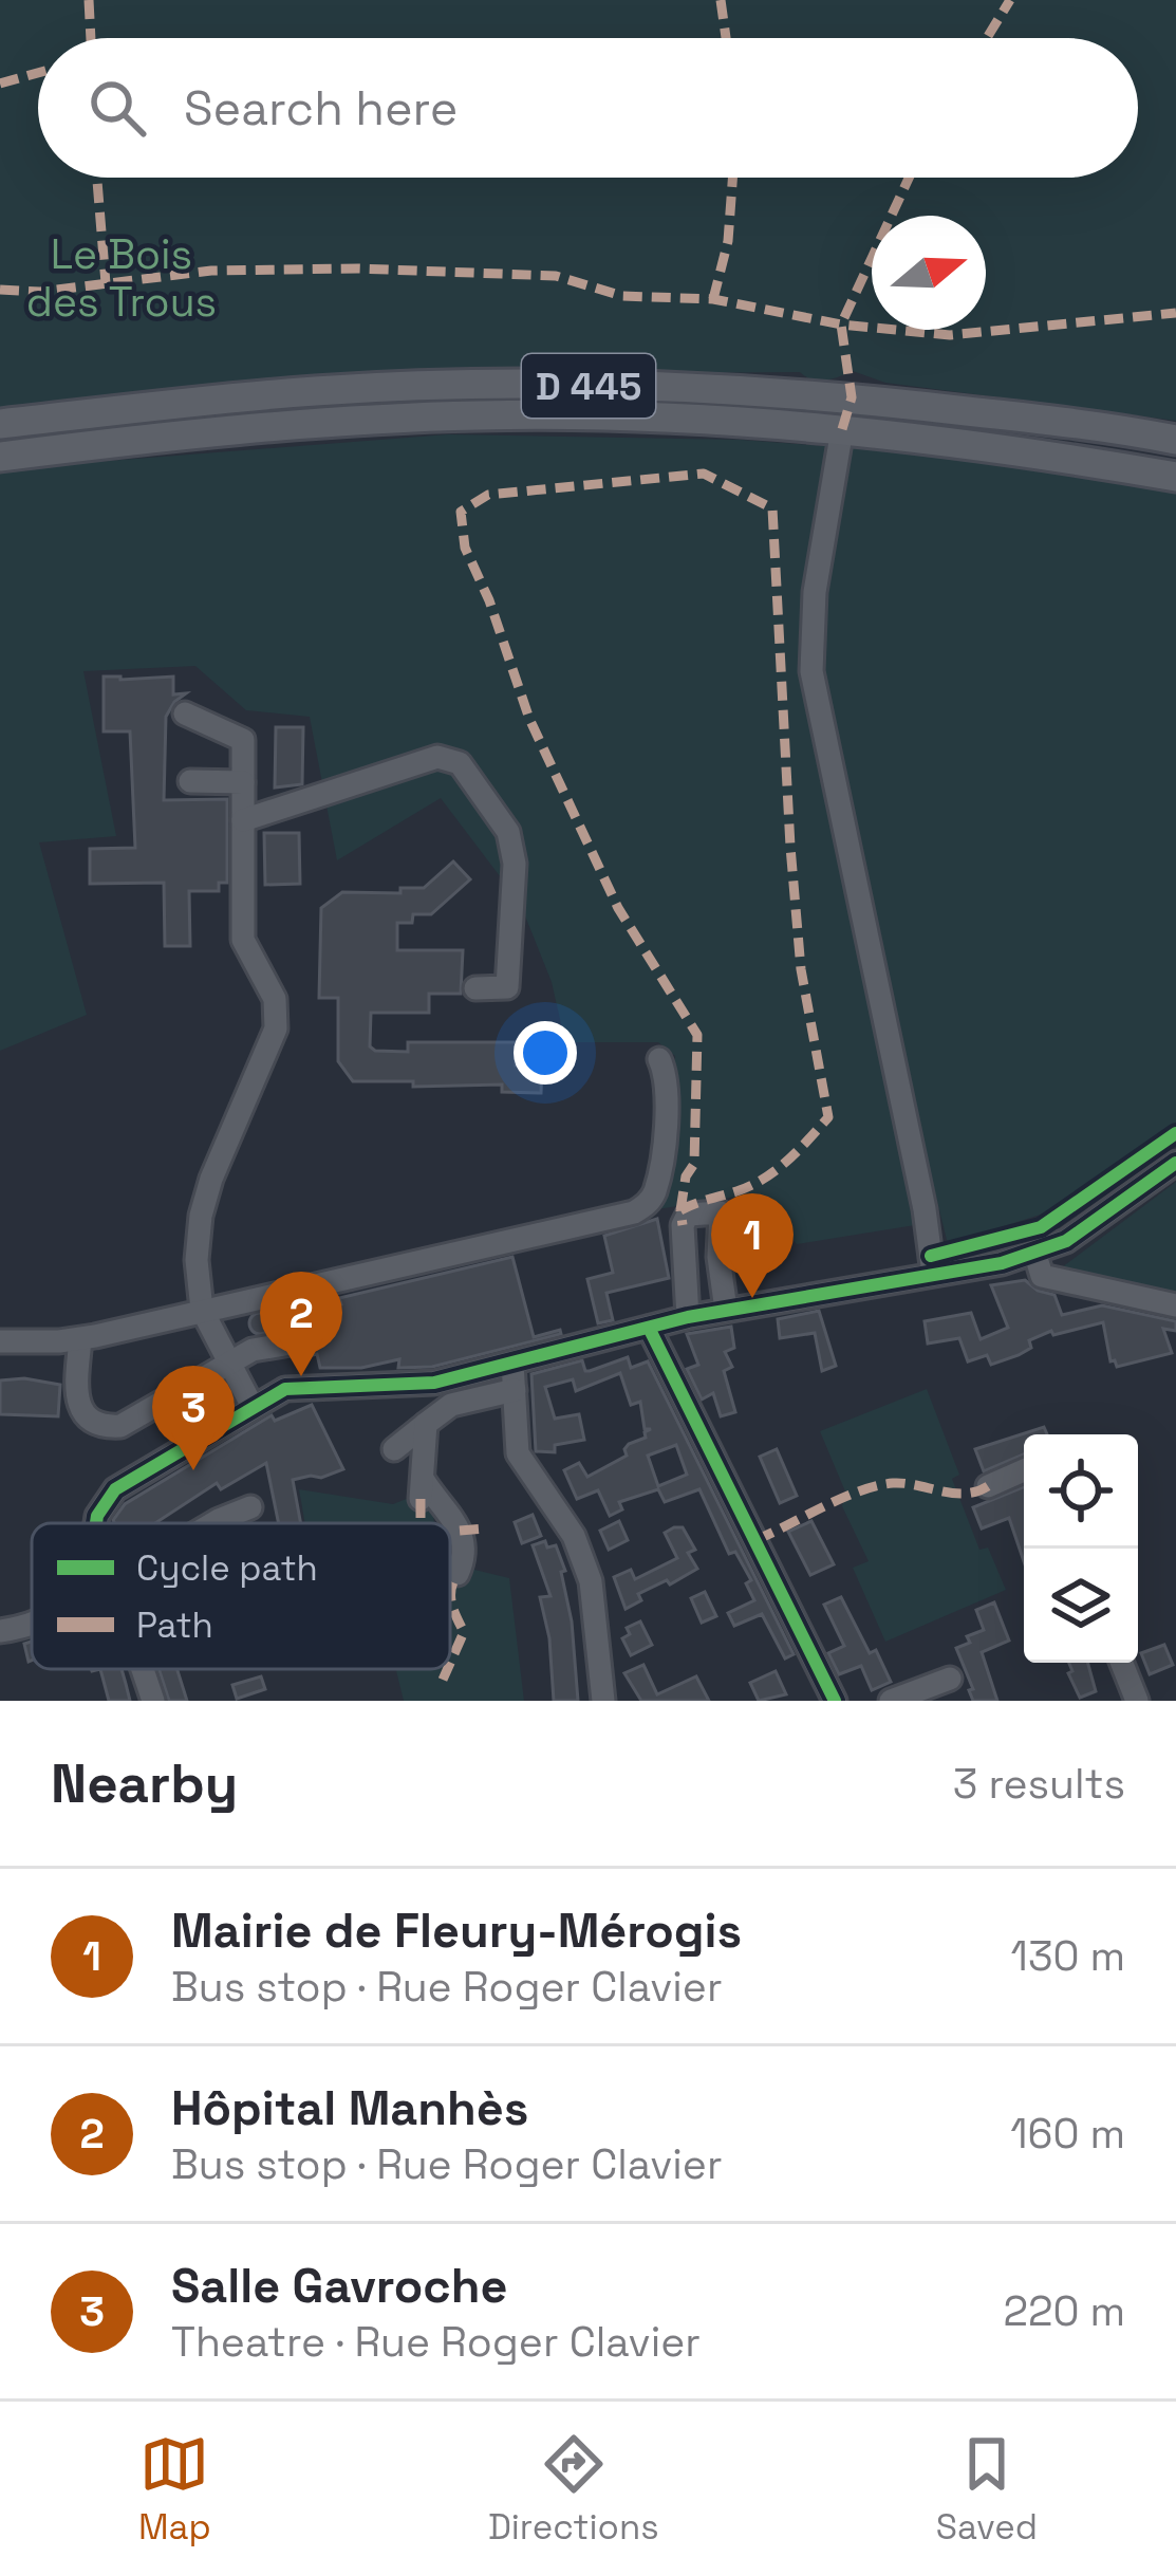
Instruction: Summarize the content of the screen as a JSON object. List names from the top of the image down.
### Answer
{
  "streets": {
    "main road": ["D 445"]
  },
  "parks": ["Le Bois des Trous"],
  "legend": ["Cycle path", "Path"],
  "north": "right",
  "page": {
    "search": "Search here",
    "pins": ["1", "2", "3"],
    "heading": ["Nearby", "3 results"],
    "list": [
      {
        "mark": "1",
        "name": "Mairie de Fleury-Mérogis",
        "note": "Bus stop · Rue Roger Clavier",
        "value": "130 m"
      },
      {
        "mark": "2",
        "name": "Hôpital Manhès",
        "note": "Bus stop · Rue Roger Clavier",
        "value": "160 m"
      },
      {
        "mark": "3",
        "name": "Salle Gavroche",
        "note": "Theatre · Rue Roger Clavier",
        "value": "220 m"
      }
    ],
    "nav": ["Map", "Directions", "Saved"]
  }
}
